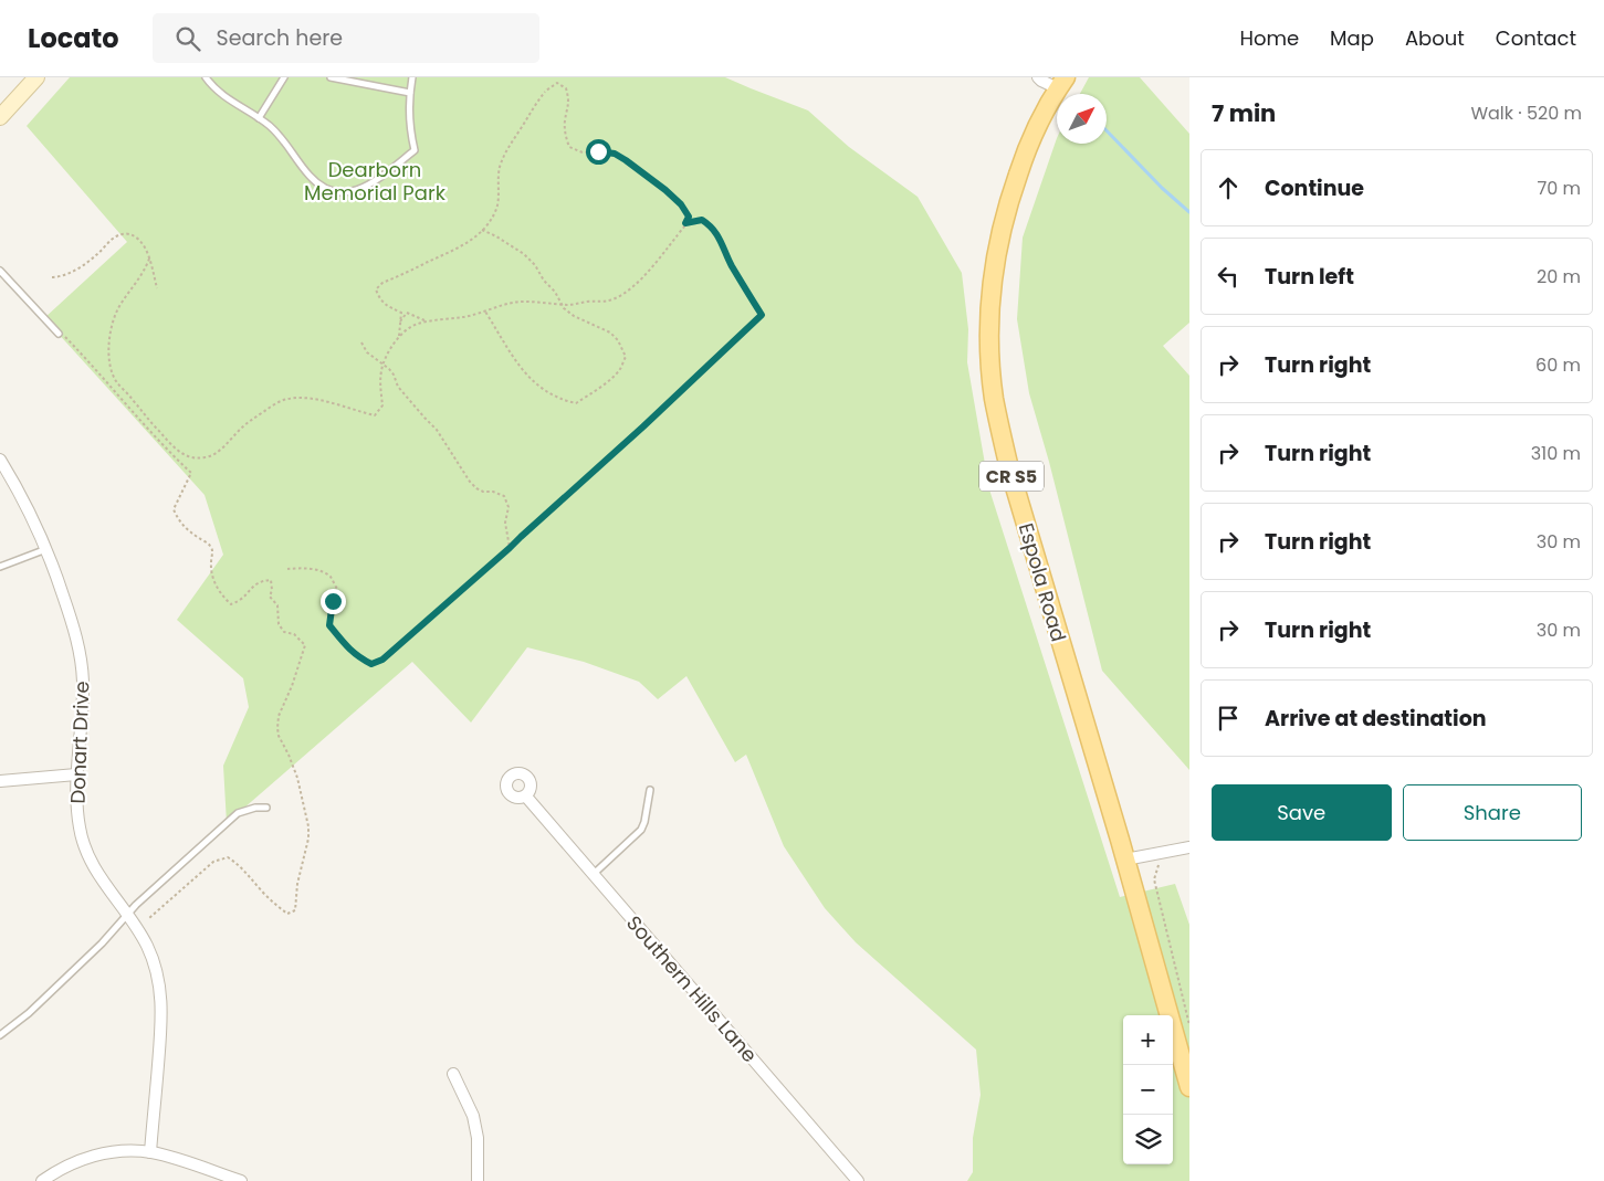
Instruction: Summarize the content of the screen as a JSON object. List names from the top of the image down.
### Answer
{
  "streets": {
    "main road": ["CR S5", "Espola Road"],
    "street": ["Donart Drive", "Southern Hills Lane"]
  },
  "parks": ["Dearborn Memorial Park"],
  "north": "top right",
  "page": {
    "header": "Locato",
    "search": "Search here",
    "nav": [
      "Home",
      "Map",
      "About",
      "Contact"
    ],
    "heading": ["7 min", "Walk · 520 m"],
    "list": [
      ["Continue", "70 m"],
      ["Turn left", "20 m"],
      ["Turn right", "60 m"],
      ["Turn right", "310 m"],
      ["Turn right", "30 m"],
      ["Turn right", "30 m"],
      "Arrive at destination"
    ],
    "buttons": ["Save", "Share"],
    "map_buttons": ["+", "−"]
  }
}
